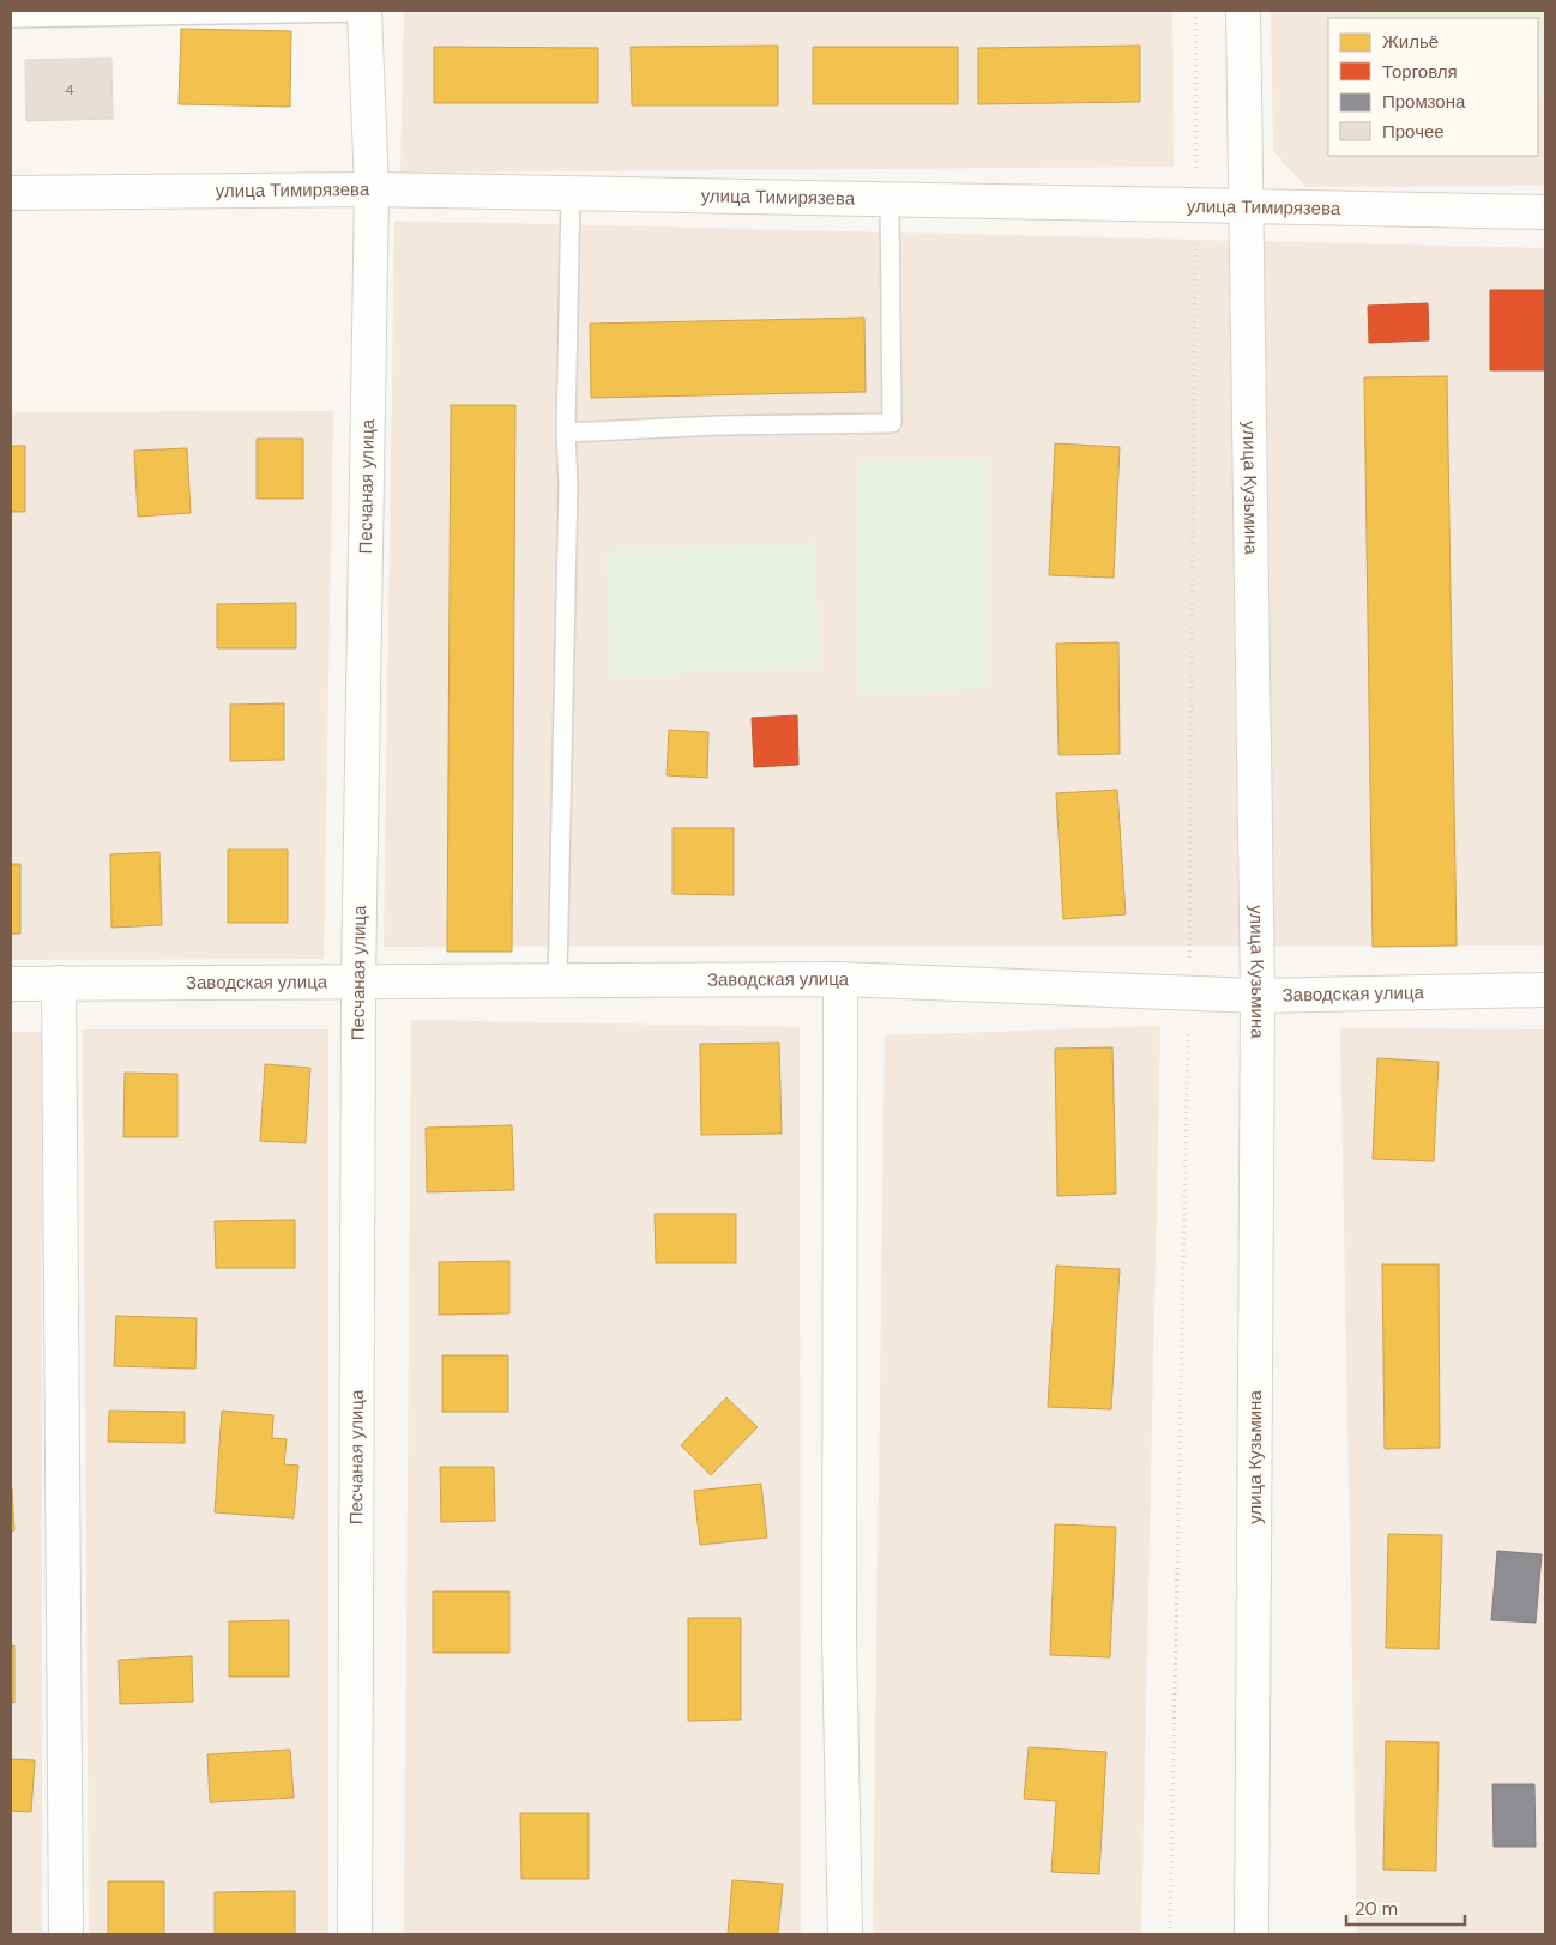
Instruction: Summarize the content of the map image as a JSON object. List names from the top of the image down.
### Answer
{
  "streets": {
    "street": [
      "улица Тимирязева",
      "Песчаная улица",
      "улица Кузьмина",
      "Заводская улица"
    ]
  },
  "crossings": [
    ["улица Тимирязева", "Песчаная улица"],
    ["улица Тимирязева", "улица Кузьмина"],
    ["Песчаная улица", "Заводская улица"],
    ["улица Кузьмина", "Заводская улица"]
  ],
  "house_numbers": ["4"],
  "legend": [
    "Жильё",
    "Торговля",
    "Промзона",
    "Прочее"
  ],
  "scale_bar": "20 m"
}
